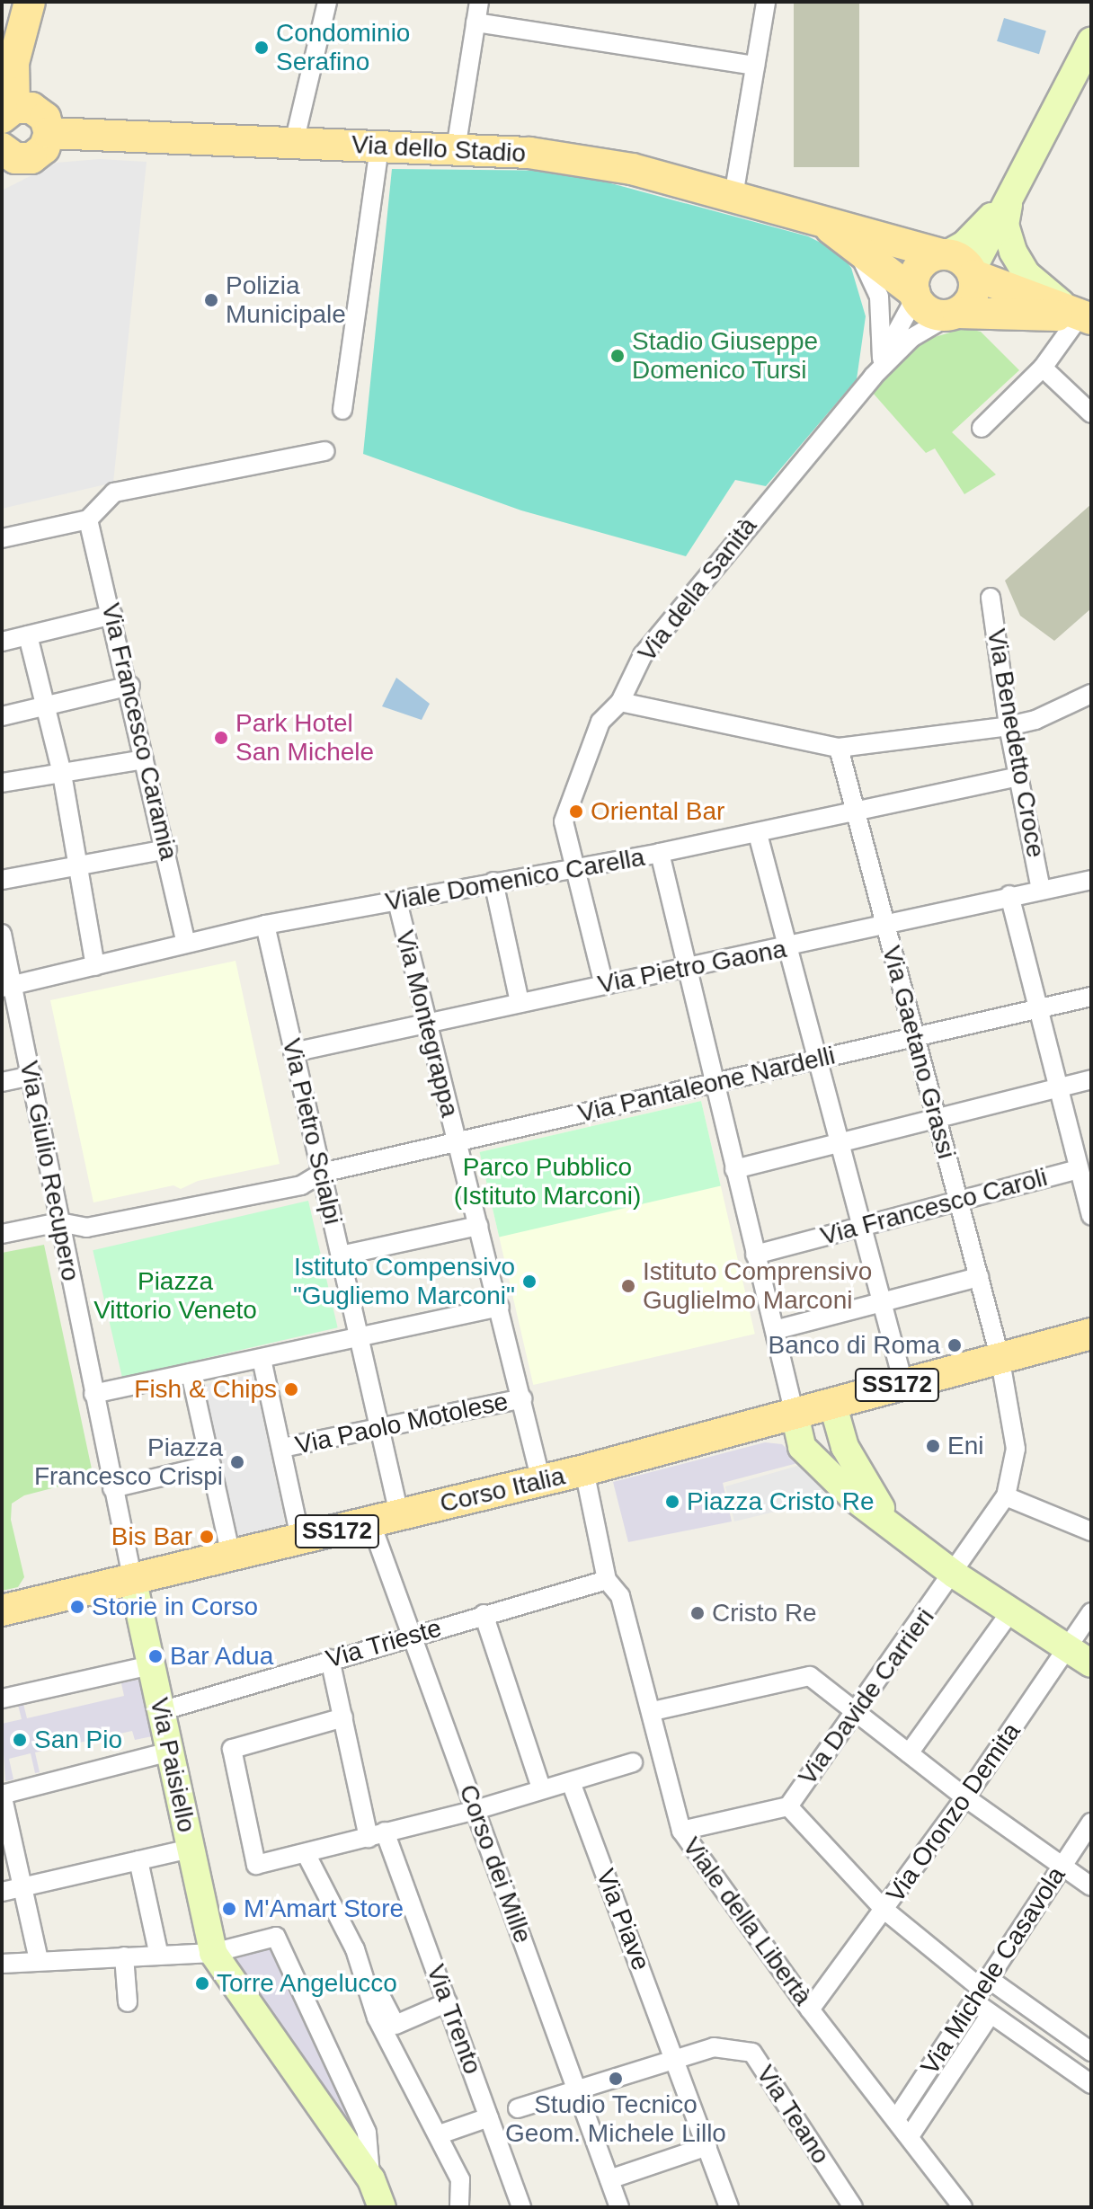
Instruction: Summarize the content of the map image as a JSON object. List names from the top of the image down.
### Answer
{
  "streets": {
    "main road": ["Via dello Stadio", "SS172", "Corso Italia"],
    "street": [
      "Via della Sanità",
      "Via Francesco Caramia",
      "Via Benedetto Croce",
      "Viale Domenico Carella",
      "Via Pietro Gaona",
      "Via Montegrappa",
      "Via Gaetano Grassi",
      "Via Pantaleone Nardelli",
      "Via Pietro Scialpi",
      "Via Giulio Recupero",
      "Via Francesco Caroli",
      "Via Paolo Motolese",
      "Via Trieste",
      "Via Davide Carrieri",
      "Via Paisiello",
      "Via Oronzo Demita",
      "Corso dei Mille",
      "Via Piave",
      "Viale della Libertà",
      "Via Michele Casavola",
      "Via Trento",
      "Via Teano"
    ]
  },
  "crossings": [
    ["Via dello Stadio", "Via della Sanità"],
    ["Via della Sanità", "Viale Domenico Carella"],
    ["Via della Sanità", "Via Pietro Gaona"],
    ["Via Francesco Caramia", "Viale Domenico Carella"],
    ["Via Benedetto Croce", "Viale Domenico Carella"],
    ["Via Benedetto Croce", "Via Pietro Gaona"],
    ["Via Benedetto Croce", "Via Pantaleone Nardelli"],
    ["Viale Domenico Carella", "Via Montegrappa"],
    ["Viale Domenico Carella", "Via Gaetano Grassi"],
    ["Viale Domenico Carella", "Via Pietro Scialpi"],
    ["Viale Domenico Carella", "Via Giulio Recupero"],
    ["Via Pietro Gaona", "Via Montegrappa"],
    ["Via Pietro Gaona", "Via Gaetano Grassi"],
    ["Via Pietro Gaona", "Via Pietro Scialpi"],
    ["Via Montegrappa", "Via Pantaleone Nardelli"],
    ["Via Montegrappa", "Via Paolo Motolese"],
    ["Via Montegrappa", "Corso Italia"],
    ["Via Gaetano Grassi", "Via Pantaleone Nardelli"],
    ["Via Gaetano Grassi", "Via Francesco Caroli"],
    ["Via Gaetano Grassi", "SS172"],
    ["Via Gaetano Grassi", "Corso Italia"],
    ["Via Gaetano Grassi", "Via Davide Carrieri"],
    ["Via Pantaleone Nardelli", "Via Pietro Scialpi"],
    ["Via Pietro Scialpi", "Via Paolo Motolese"],
    ["Via Pietro Scialpi", "Corso dei Mille"],
    ["Via Giulio Recupero", "Corso Italia"],
    ["Via Giulio Recupero", "Via Paisiello"],
    ["SS172", "Corso Italia"],
    ["Via Paolo Motolese", "Corso dei Mille"],
    ["Corso Italia", "Via Paisiello"],
    ["Corso Italia", "Corso dei Mille"],
    ["Corso Italia", "Viale della Libertà"],
    ["Via Trieste", "Via Paisiello"],
    ["Via Trieste", "Corso dei Mille"],
    ["Via Trieste", "Viale della Libertà"],
    ["Via Trieste", "Via Trento"],
    ["Via Davide Carrieri", "Viale della Libertà"],
    ["Via Oronzo Demita", "Viale della Libertà"],
    ["Corso dei Mille", "Via Teano"],
    ["Via Piave", "Via Teano"],
    ["Viale della Libertà", "Via Michele Casavola"]
  ],
  "parks": ["Parco Pubblico (Istituto Marconi)", "Piazza Vittorio Veneto"],
  "places": [
    "Condominio Serafino",
    "Polizia Municipale",
    "Stadio Giuseppe Domenico Tursi",
    "Park Hotel San Michele",
    "Oriental Bar",
    "Istituto Compensivo \"Gugliemo Marconi\"",
    "Istituto Comprensivo Guglielmo Marconi",
    "Banco di Roma",
    "Fish & Chips",
    "Eni",
    "Piazza Francesco Crispi",
    "Piazza Cristo Re",
    "Bis Bar",
    "Storie in Corso",
    "Cristo Re",
    "Bar Adua",
    "San Pio",
    "M'Amart Store",
    "Torre Angelucco",
    "Studio Tecnico Geom. Michele Lillo"
  ]
}
